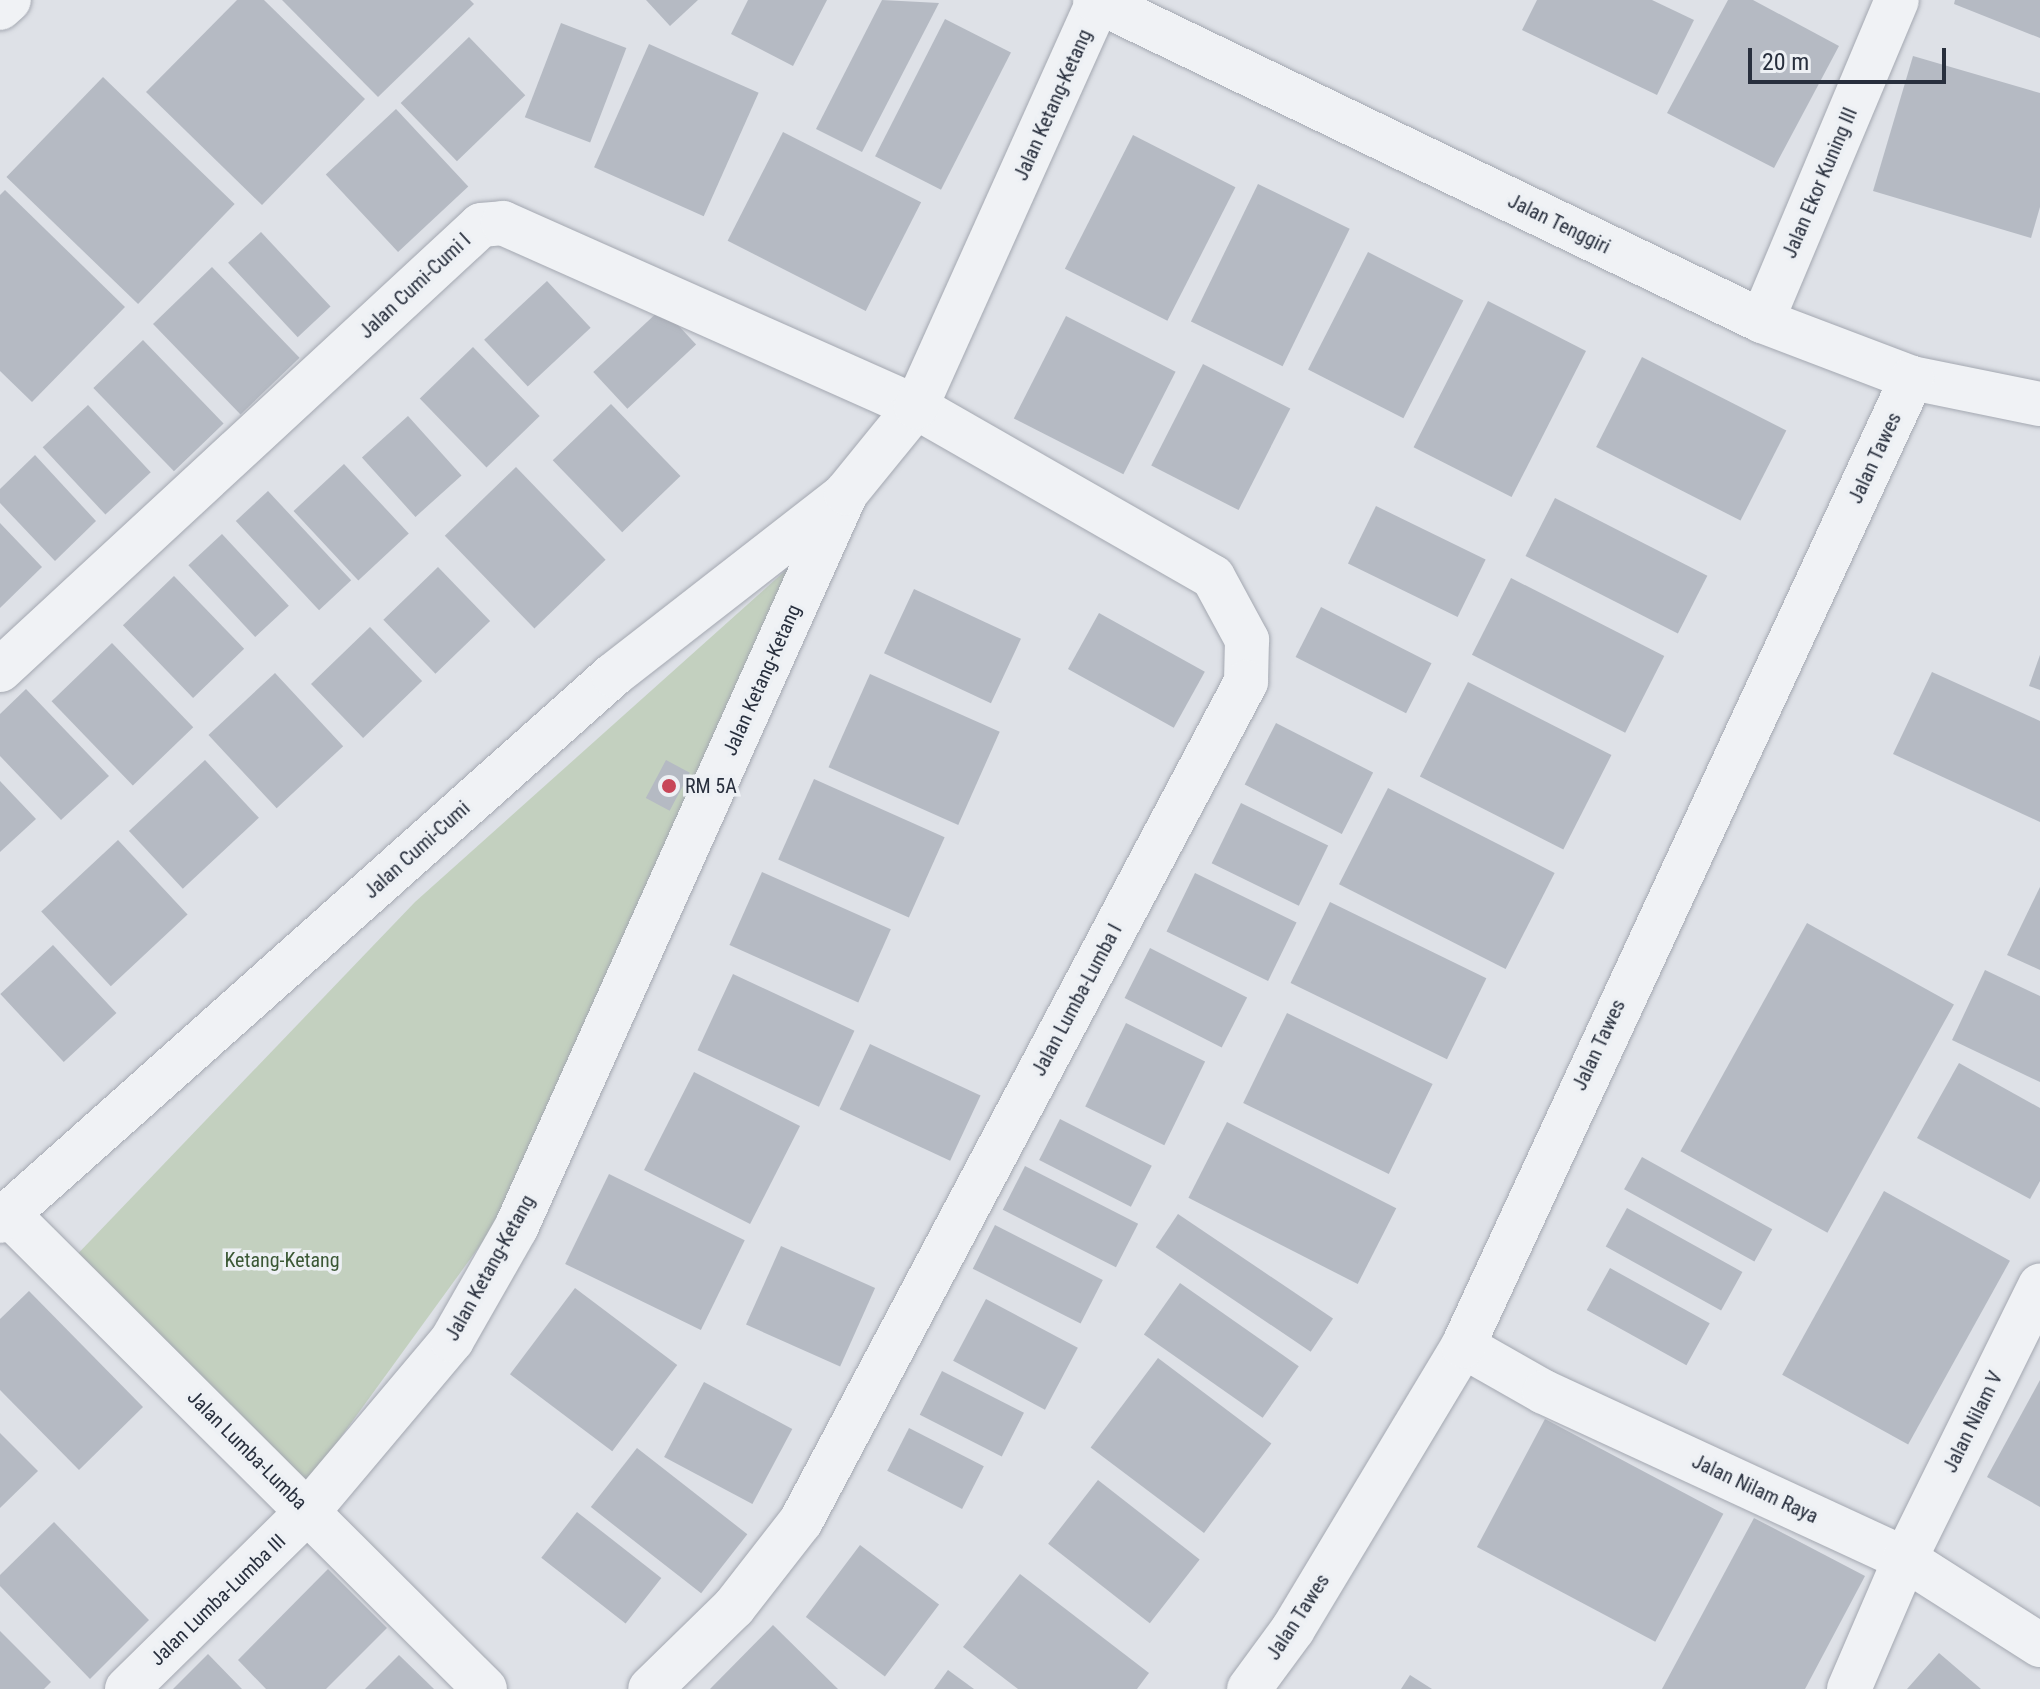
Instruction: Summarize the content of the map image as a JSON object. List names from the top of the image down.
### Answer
{
  "streets": {
    "street": [
      "Jalan Ketang-Ketang",
      "Jalan Ekor Kuning III",
      "Jalan Tenggiri",
      "Jalan Cumi-Cumi I",
      "Jalan Tawes",
      "Jalan Cumi-Cumi",
      "Jalan Lumba-Lumba I",
      "Jalan Nilam V",
      "Jalan Lumba-Lumba",
      "Jalan Nilam Raya",
      "Jalan Lumba-Lumba III"
    ]
  },
  "crossings": [
    ["Jalan Ketang-Ketang", "Jalan Tenggiri"],
    ["Jalan Ketang-Ketang", "Jalan Cumi-Cumi I"],
    ["Jalan Ketang-Ketang", "Jalan Cumi-Cumi"],
    ["Jalan Ketang-Ketang", "Jalan Lumba-Lumba I"],
    ["Jalan Ketang-Ketang", "Jalan Lumba-Lumba"],
    ["Jalan Ketang-Ketang", "Jalan Lumba-Lumba III"],
    ["Jalan Ekor Kuning III", "Jalan Tenggiri"],
    ["Jalan Tenggiri", "Jalan Tawes"],
    ["Jalan Cumi-Cumi I", "Jalan Lumba-Lumba I"],
    ["Jalan Tawes", "Jalan Nilam Raya"],
    ["Jalan Cumi-Cumi", "Jalan Lumba-Lumba"],
    ["Jalan Nilam V", "Jalan Nilam Raya"],
    ["Jalan Lumba-Lumba", "Jalan Lumba-Lumba III"]
  ],
  "parks": ["Ketang-Ketang"],
  "places": ["RM 5A"],
  "scale_bar": "20 m"
}
